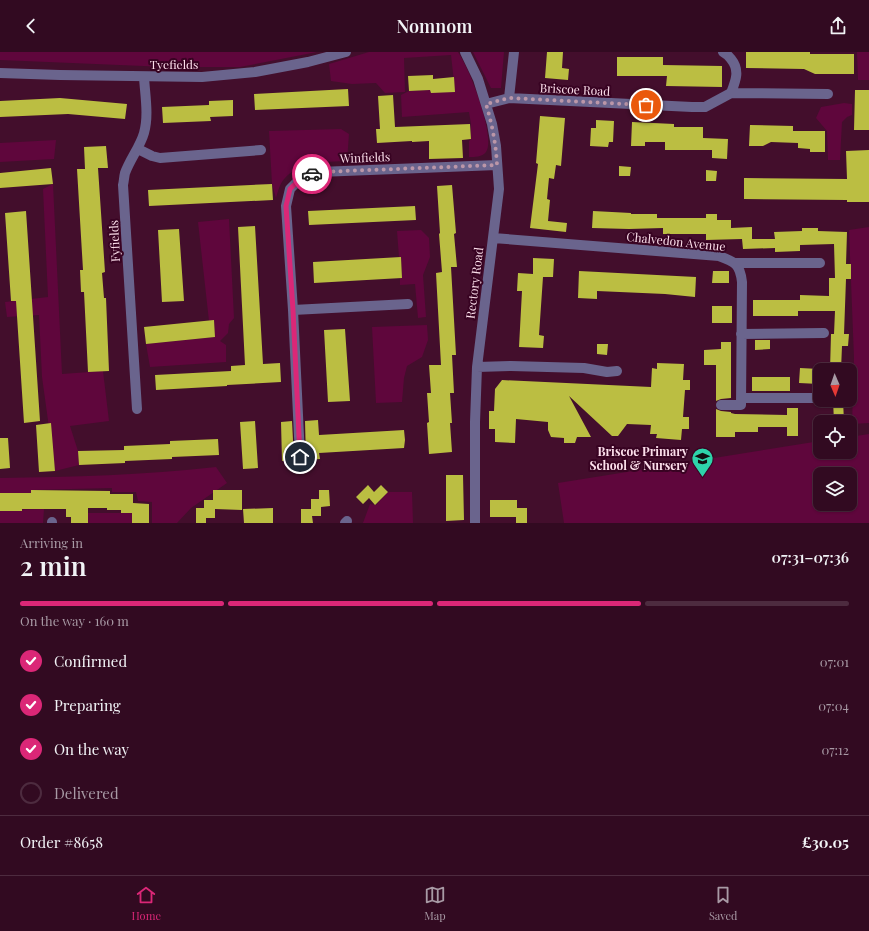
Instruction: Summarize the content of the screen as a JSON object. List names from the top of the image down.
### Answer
{
  "streets": {
    "street": [
      "Tyefields",
      "Briscoe Road",
      "Winfields",
      "Fyfields",
      "Chalvedon Avenue",
      "Rectory Road"
    ]
  },
  "crossings": [
    ["Tyefields", "Fyfields"],
    ["Briscoe Road", "Rectory Road"],
    ["Winfields", "Rectory Road"],
    ["Chalvedon Avenue", "Rectory Road"]
  ],
  "places": {
    "school or university": ["Briscoe Primary School & Nursery"]
  },
  "north": "bottom",
  "page": {
    "header": "Nomnom",
    "heading": ["2 min", "Arriving in", "07:31–07:36"],
    "panel": ["Order #8658", "£30.05"],
    "bar": "On the way · 160 m",
    "list": [
      ["Confirmed", "07:01"],
      ["Preparing", "07:04"],
      ["On the way", "07:12"],
      "Delivered"
    ],
    "tabs": ["Home", "Map", "Saved"]
  }
}
